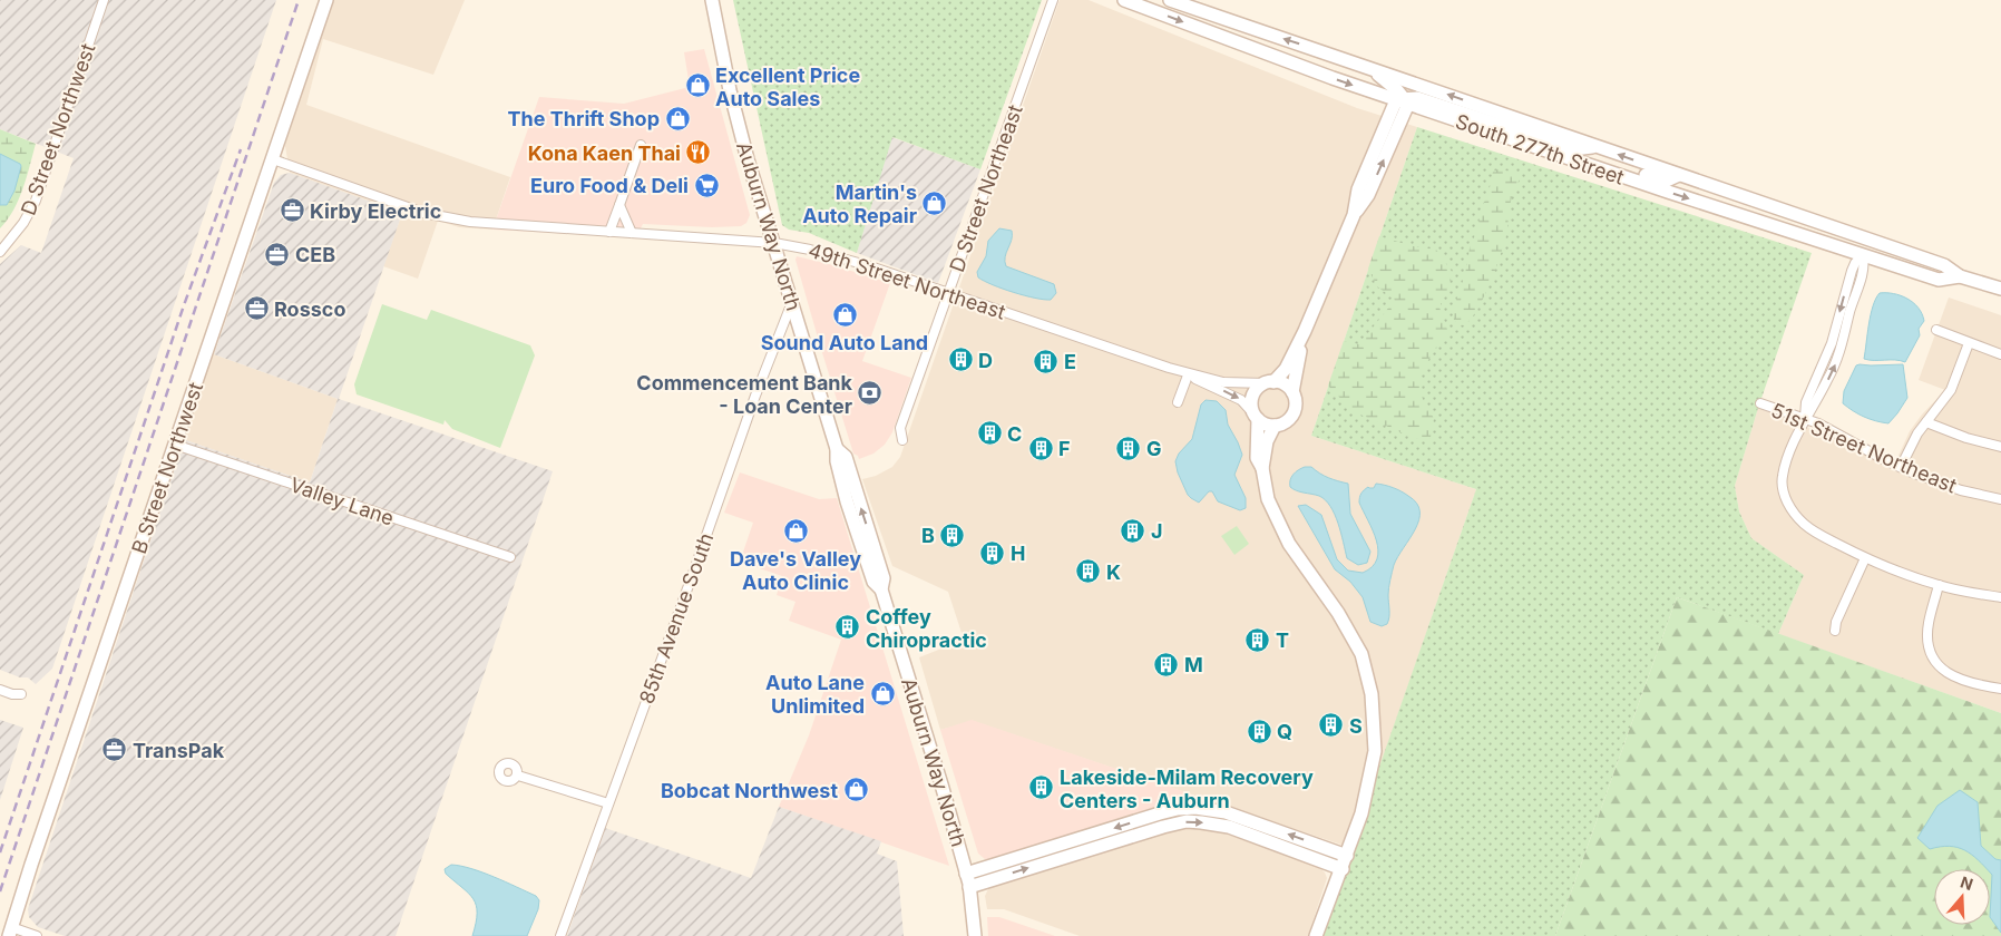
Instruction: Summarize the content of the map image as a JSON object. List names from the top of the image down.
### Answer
{
  "streets": {
    "main road": ["South 277th Street", "Auburn Way North", "B Street Northwest"],
    "street": [
      "D Street Northwest",
      "D Street Northeast",
      "49th Street Northeast",
      "51st Street Northeast",
      "Valley Lane",
      "85th Avenue South"
    ]
  },
  "crossings": [
    ["D Street Northeast", "49th Street Northeast"],
    ["Auburn Way North", "49th Street Northeast"],
    ["Auburn Way North", "85th Avenue South"],
    ["49th Street Northeast", "B Street Northwest"],
    ["B Street Northwest", "Valley Lane"]
  ],
  "places": {
    "shop": [
      "Excellent Price Auto Sales",
      "The Thrift Shop",
      "Martin's Auto Repair",
      "Sound Auto Land",
      "Dave's Valley Auto Clinic",
      "Auto Lane Unlimited",
      "Bobcat Northwest"
    ],
    "restaurant": ["Kona Kaen Thai"],
    "supermarket": ["Euro Food & Deli"],
    "office": [
      "Kirby Electric",
      "CEB",
      "Rossco",
      "TransPak"
    ],
    "building": [
      "D",
      "E",
      "C",
      "F",
      "G",
      "J",
      "B",
      "H",
      "K",
      "Coffey Chiropractic",
      "T",
      "M",
      "S",
      "Q",
      "Lakeside-Milam Recovery Centers - Auburn"
    ],
    "bank": ["Commencement Bank - Loan Center"]
  },
  "north": "top"
}
